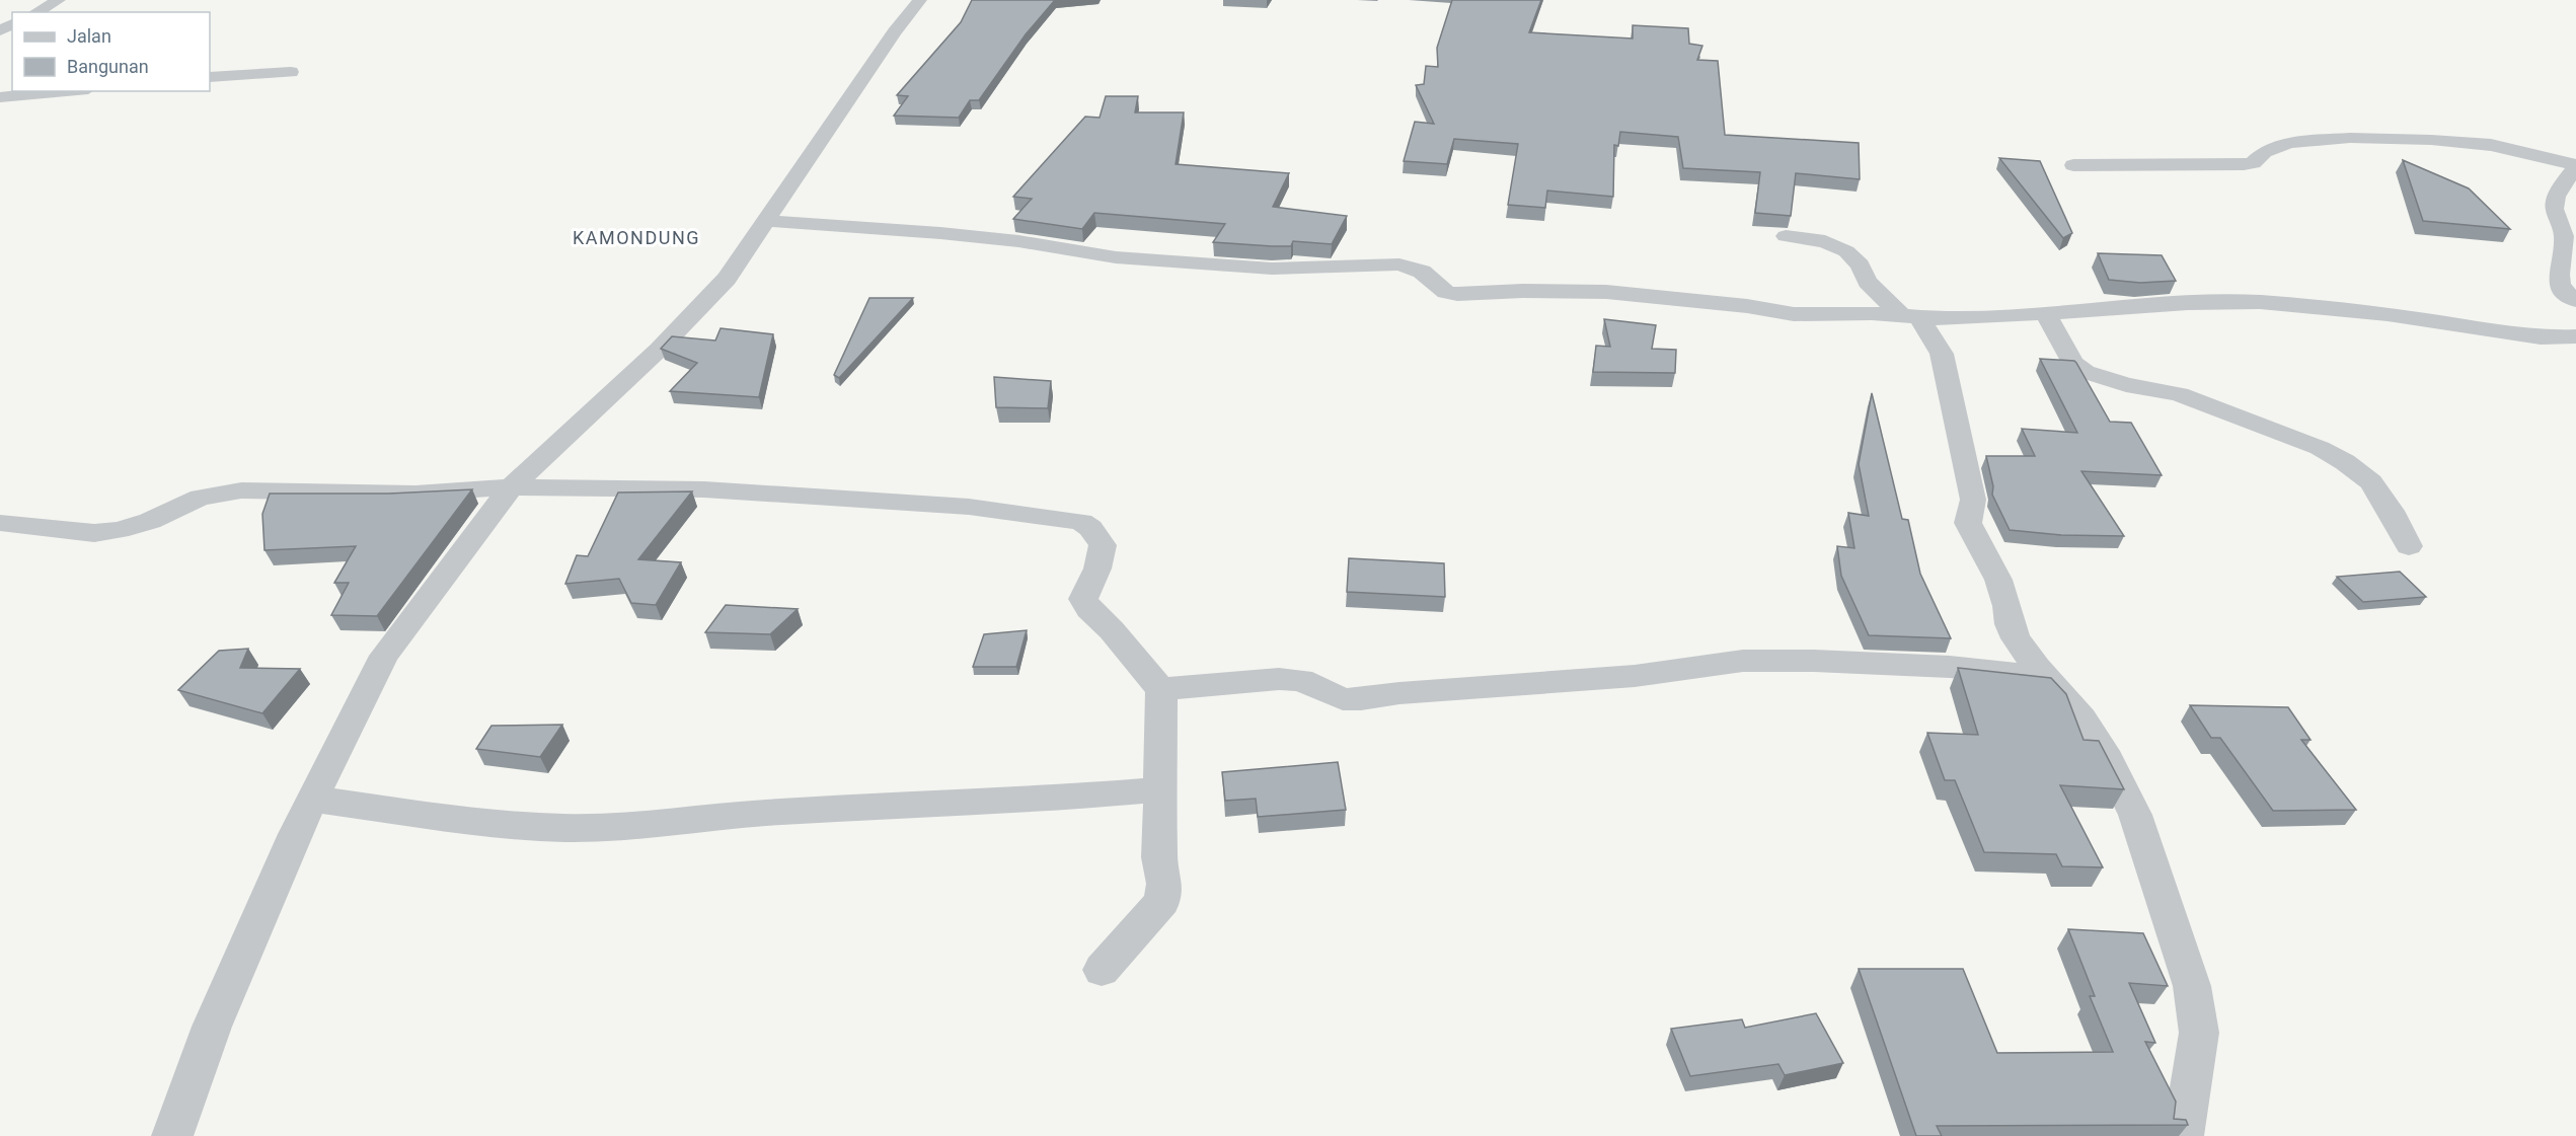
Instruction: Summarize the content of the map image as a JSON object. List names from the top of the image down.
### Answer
{
  "districts": ["KAMONDUNG"],
  "legend": ["Jalan", "Bangunan"]
}
